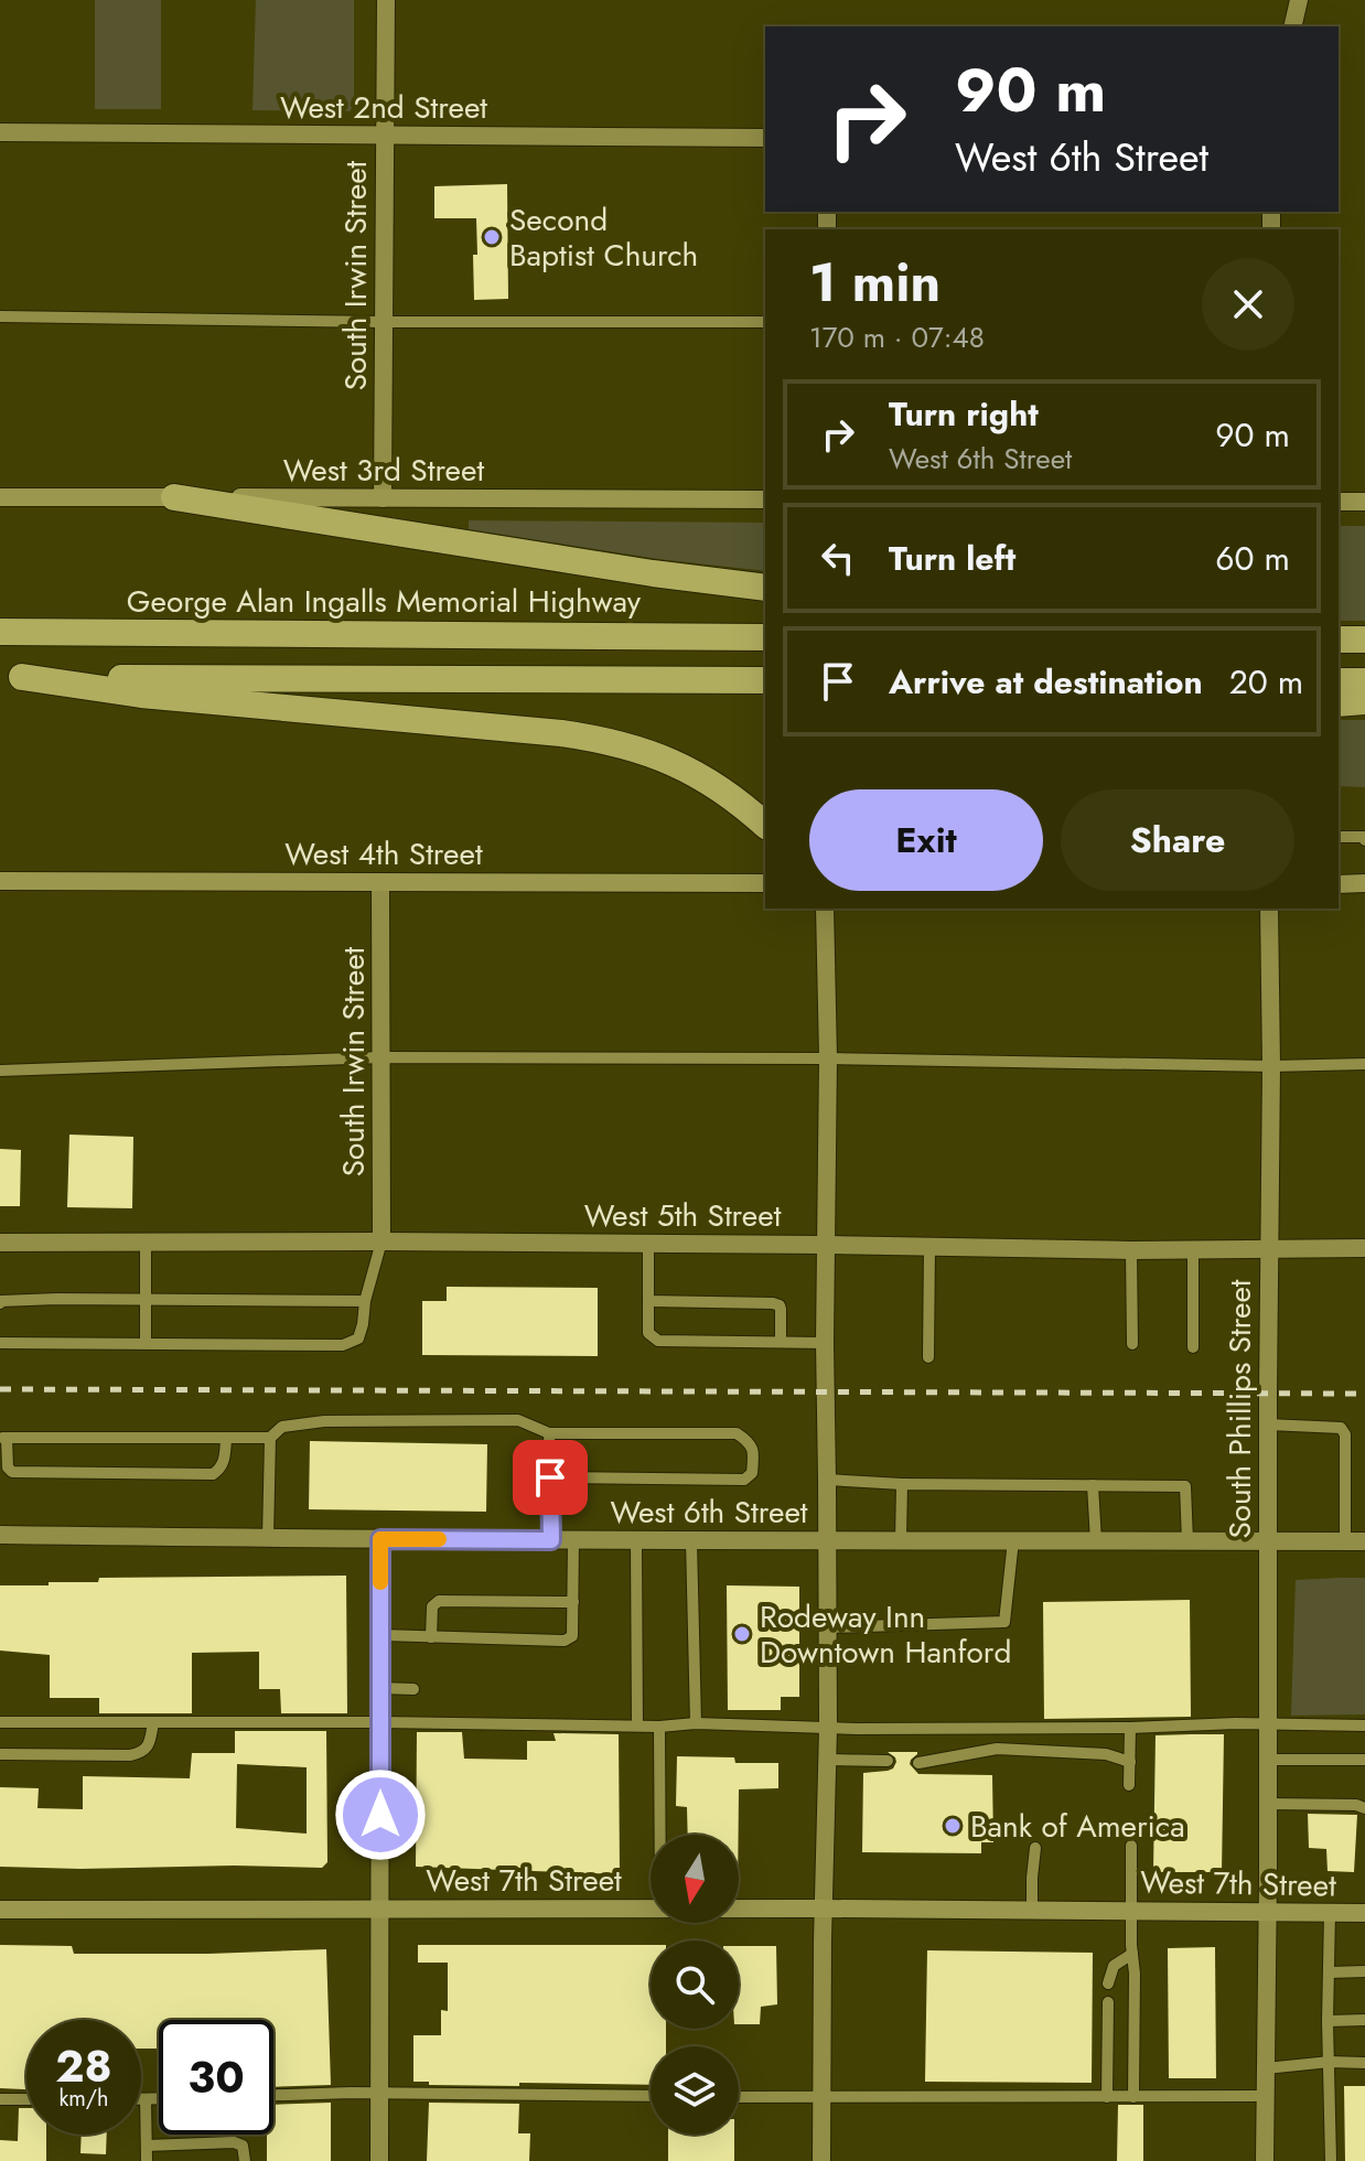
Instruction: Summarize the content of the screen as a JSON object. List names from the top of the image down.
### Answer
{
  "streets": {
    "highway": ["George Alan Ingalls Memorial Highway"],
    "main road": ["West 3rd Street", "West 4th Street", "West 7th Street"],
    "street": [
      "West 2nd Street",
      "South Irwin Street",
      "West 5th Street",
      "South Phillips Street",
      "West 6th Street"
    ]
  },
  "crossings": [
    ["West 2nd Street", "South Irwin Street"],
    ["South Irwin Street", "West 3rd Street"],
    ["South Irwin Street", "West 4th Street"],
    ["South Irwin Street", "West 5th Street"],
    ["West 5th Street", "South Phillips Street"],
    ["South Phillips Street", "West 6th Street"],
    ["South Phillips Street", "West 7th Street"]
  ],
  "places": ["Second Baptist Church", "Rodeway Inn Downtown Hanford", "Bank of America"],
  "north": "bottom",
  "page": {
    "turn": ["90 m", "West 6th Street"],
    "heading": ["1 min", "170 m · 07:48"],
    "list": [
      {
        "name": "Turn right",
        "note": "West 6th Street",
        "value": "90 m"
      },
      {
        "name": "Turn left",
        "value": "60 m"
      },
      {
        "name": "Arrive at destination",
        "value": "20 m"
      }
    ],
    "buttons": ["Exit", "Share"],
    "speed": "28 km/h",
    "limit": "30"
  }
}
